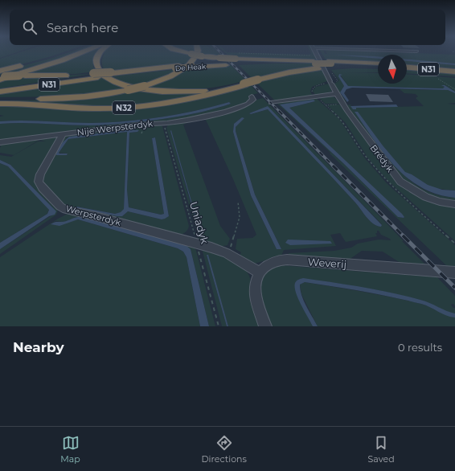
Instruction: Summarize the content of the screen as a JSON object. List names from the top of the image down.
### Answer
{
  "streets": {
    "highway": ["De Heak", "N31", "N32"],
    "street": [
      "Nije Werpsterdyk",
      "Brédyk",
      "Werpsterdyk",
      "Weverij"
    ],
    "path": ["Uniadyk"]
  },
  "crossings": [
    ["De Heak", "N31"],
    ["De Heak", "N32"],
    ["De Heak", "Brédyk"],
    ["N32", "Brédyk"],
    ["Nije Werpsterdyk", "Werpsterdyk"],
    ["Nije Werpsterdyk", "Uniadyk"],
    ["Werpsterdyk", "Uniadyk"]
  ],
  "north": "bottom",
  "page": {
    "search": "Search here",
    "heading": ["Nearby", "0 results"],
    "nav": ["Map", "Directions", "Saved"]
  }
}
